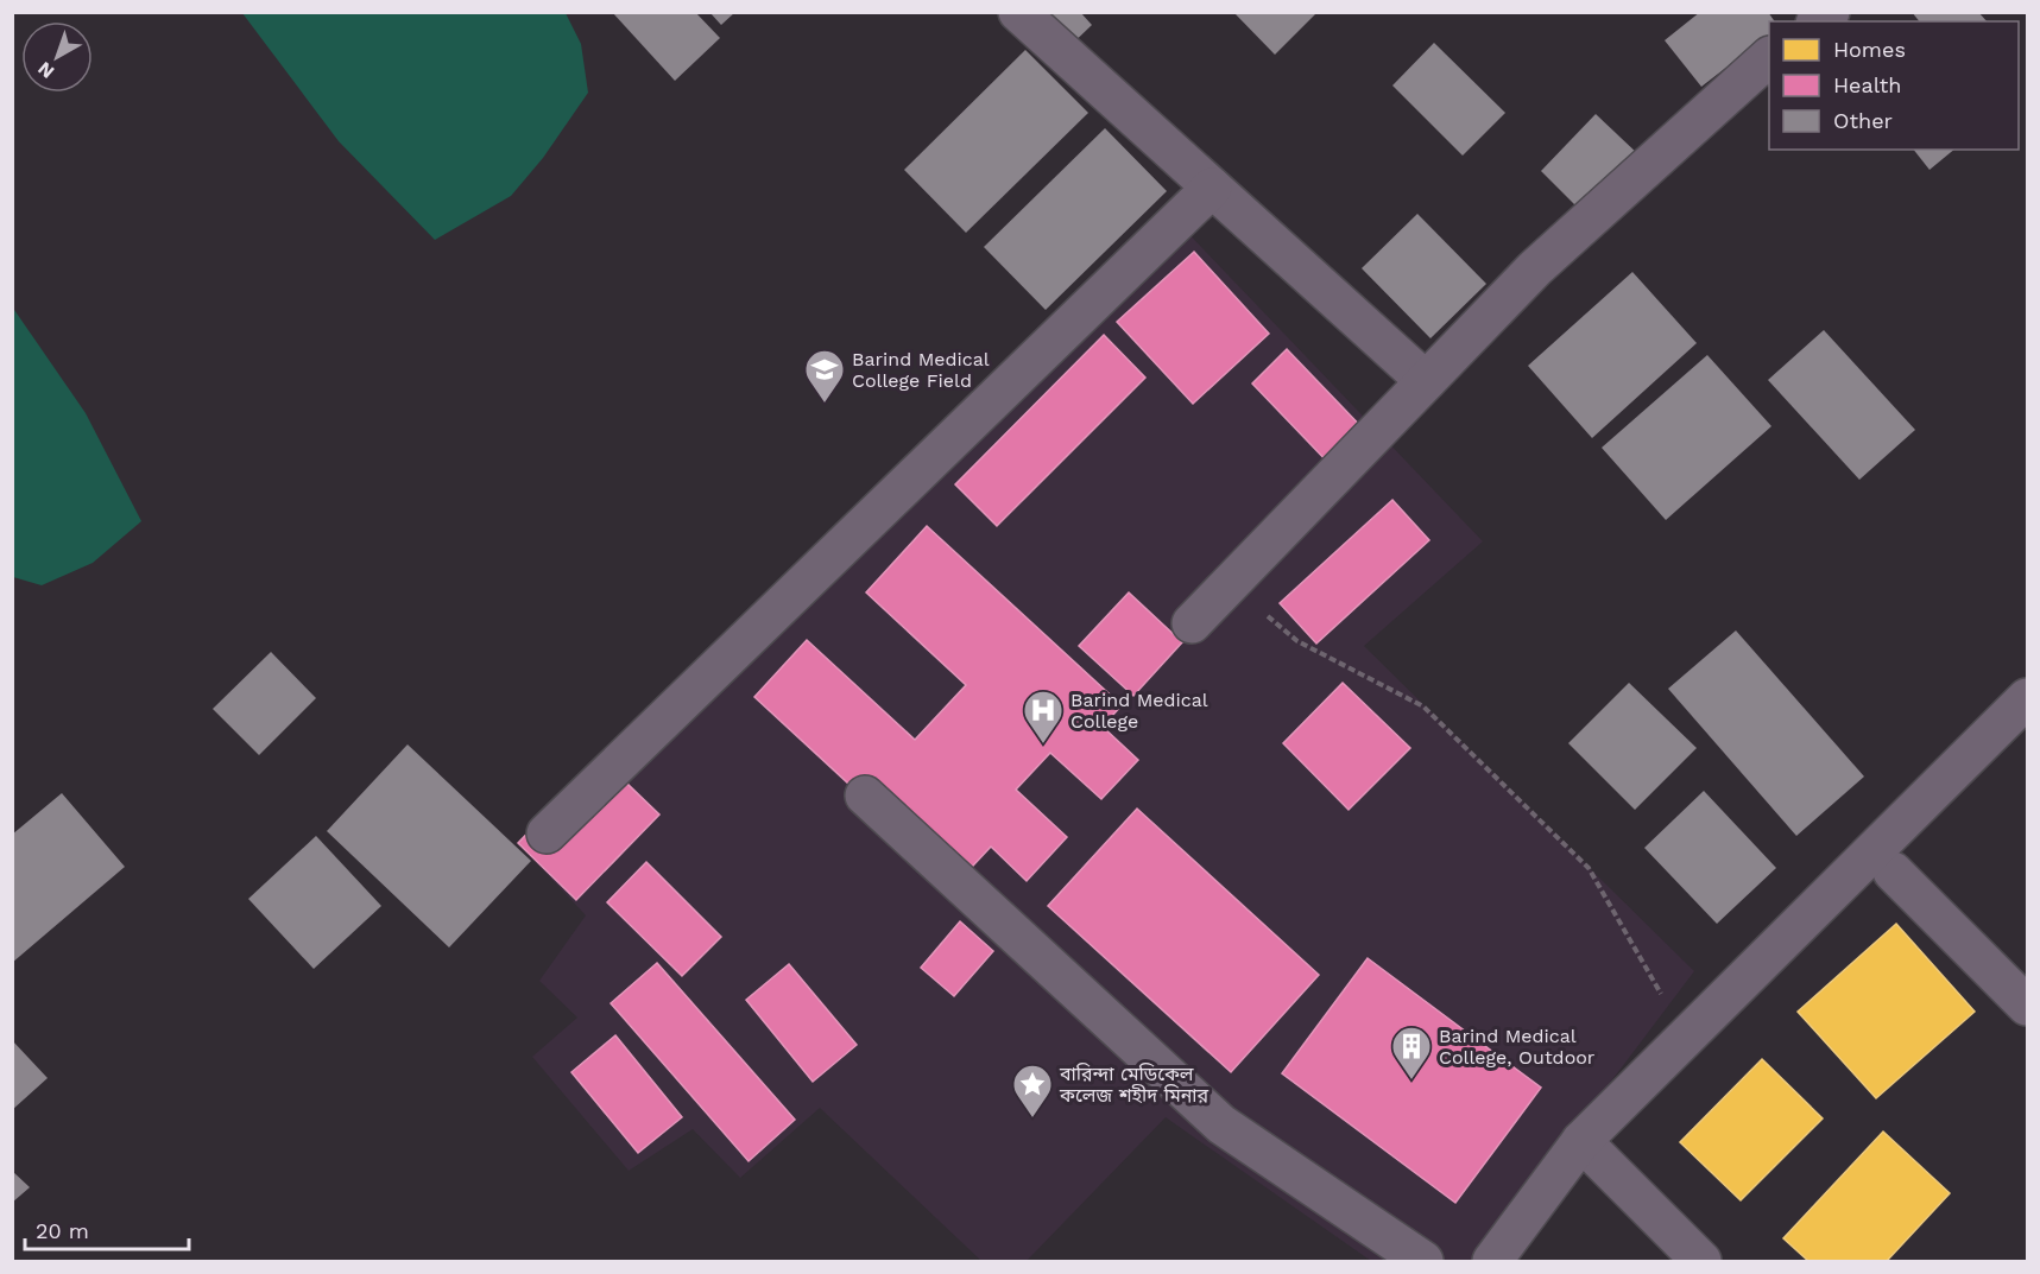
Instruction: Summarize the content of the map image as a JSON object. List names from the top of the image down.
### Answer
{
  "places": {
    "school or university": ["Barind Medical College Field"],
    "hospital": ["Barind Medical College"],
    "building": ["Barind Medical College, Outdoor"],
    "place": ["বারিন্দা মেডিকেল কলেজ শহীদ মিনার"]
  },
  "legend": ["Homes", "Health", "Other"],
  "scale_bar": "20 m",
  "north": "bottom left"
}
